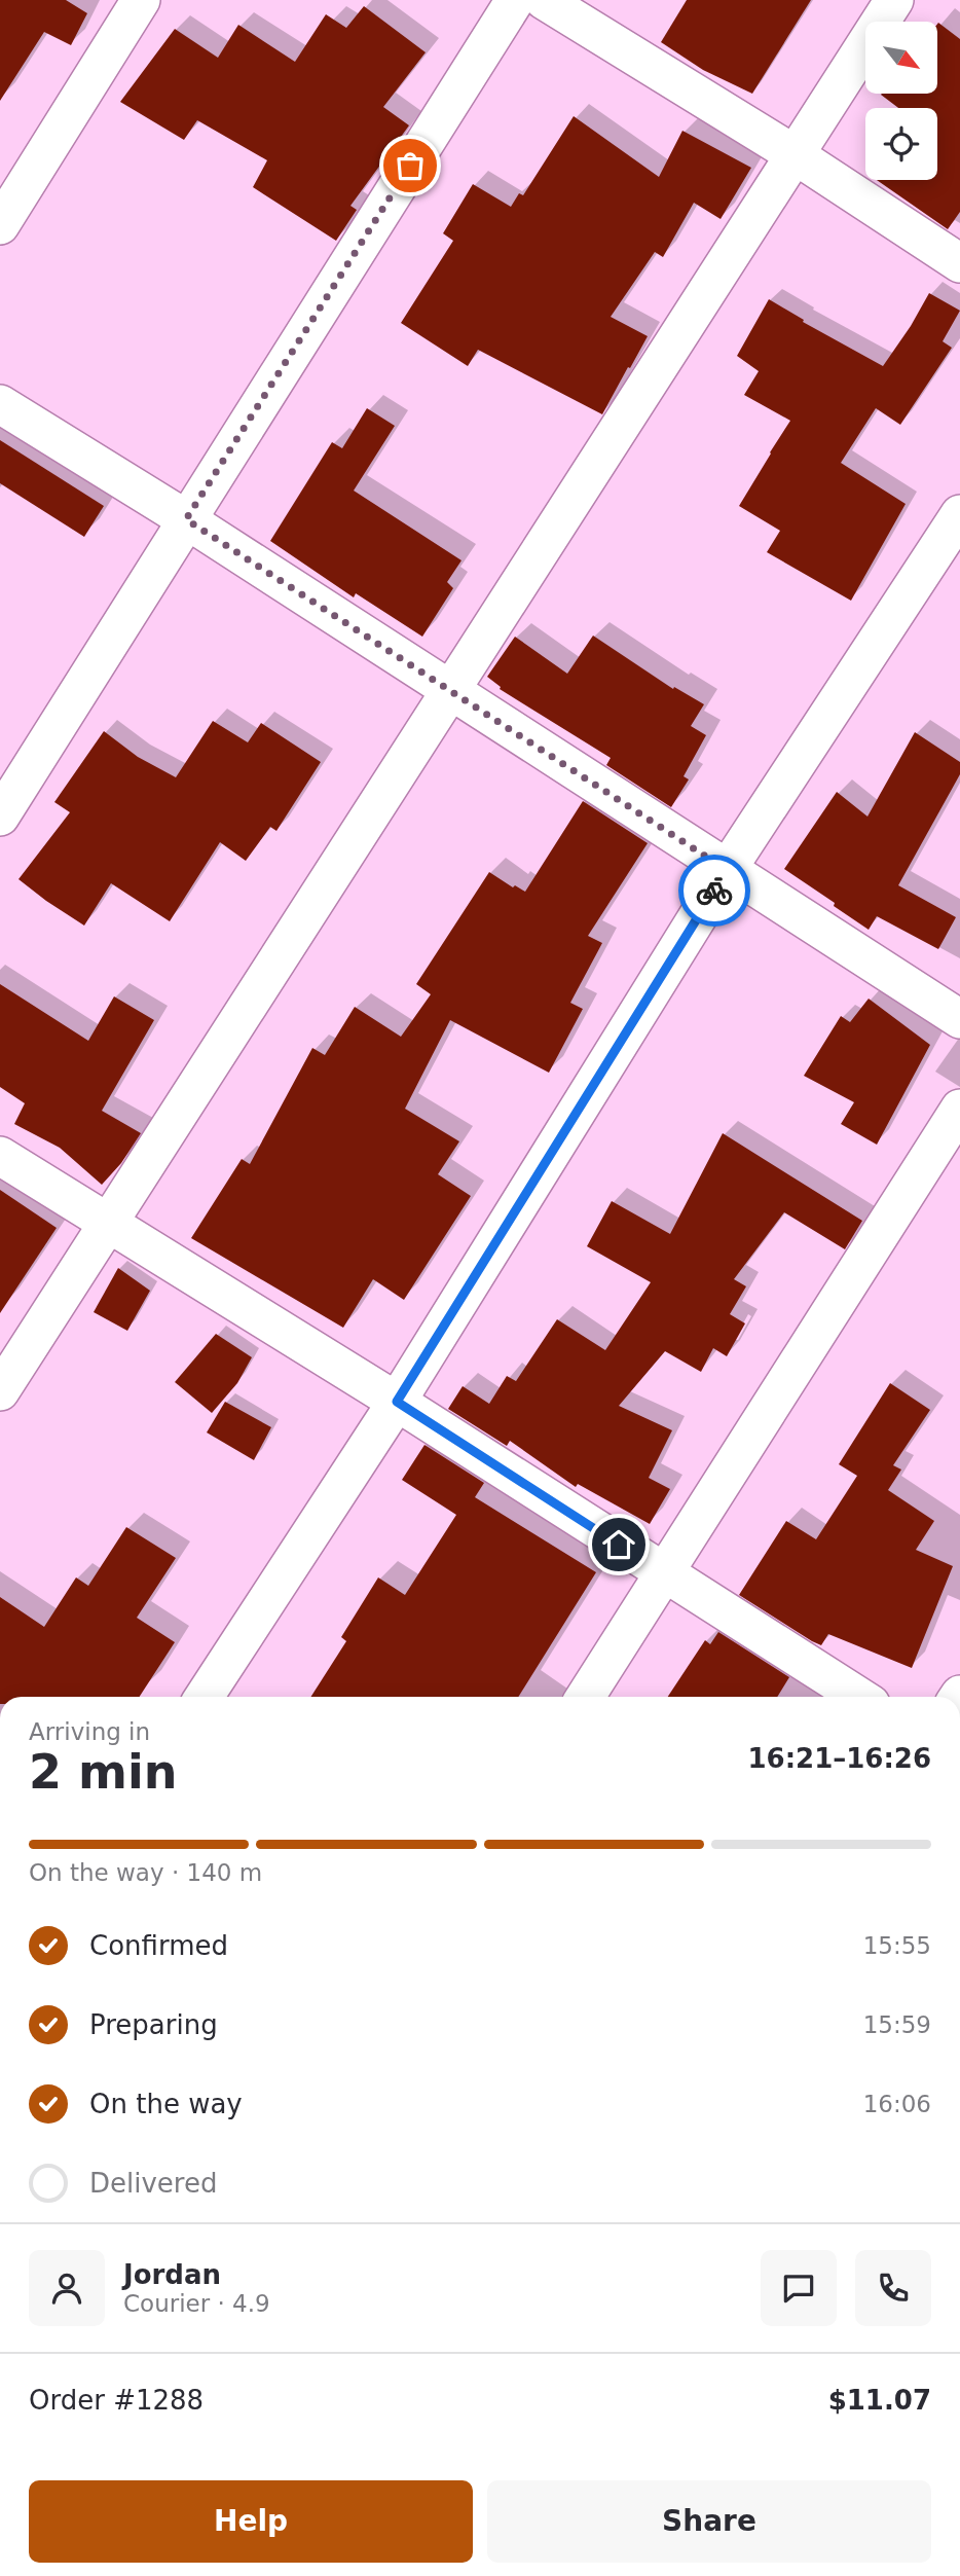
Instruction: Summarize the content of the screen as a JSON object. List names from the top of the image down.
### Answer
{
  "north": "bottom right",
  "page": {
    "heading": ["2 min", "Arriving in", "16:21–16:26"],
    "panel": [
      "Jordan",
      "Courier · 4.9",
      "Order #1288",
      "$11.07"
    ],
    "bar": "On the way · 140 m",
    "list": [
      ["Confirmed", "15:55"],
      ["Preparing", "15:59"],
      ["On the way", "16:06"],
      "Delivered"
    ],
    "buttons": ["Help", "Share"]
  }
}
